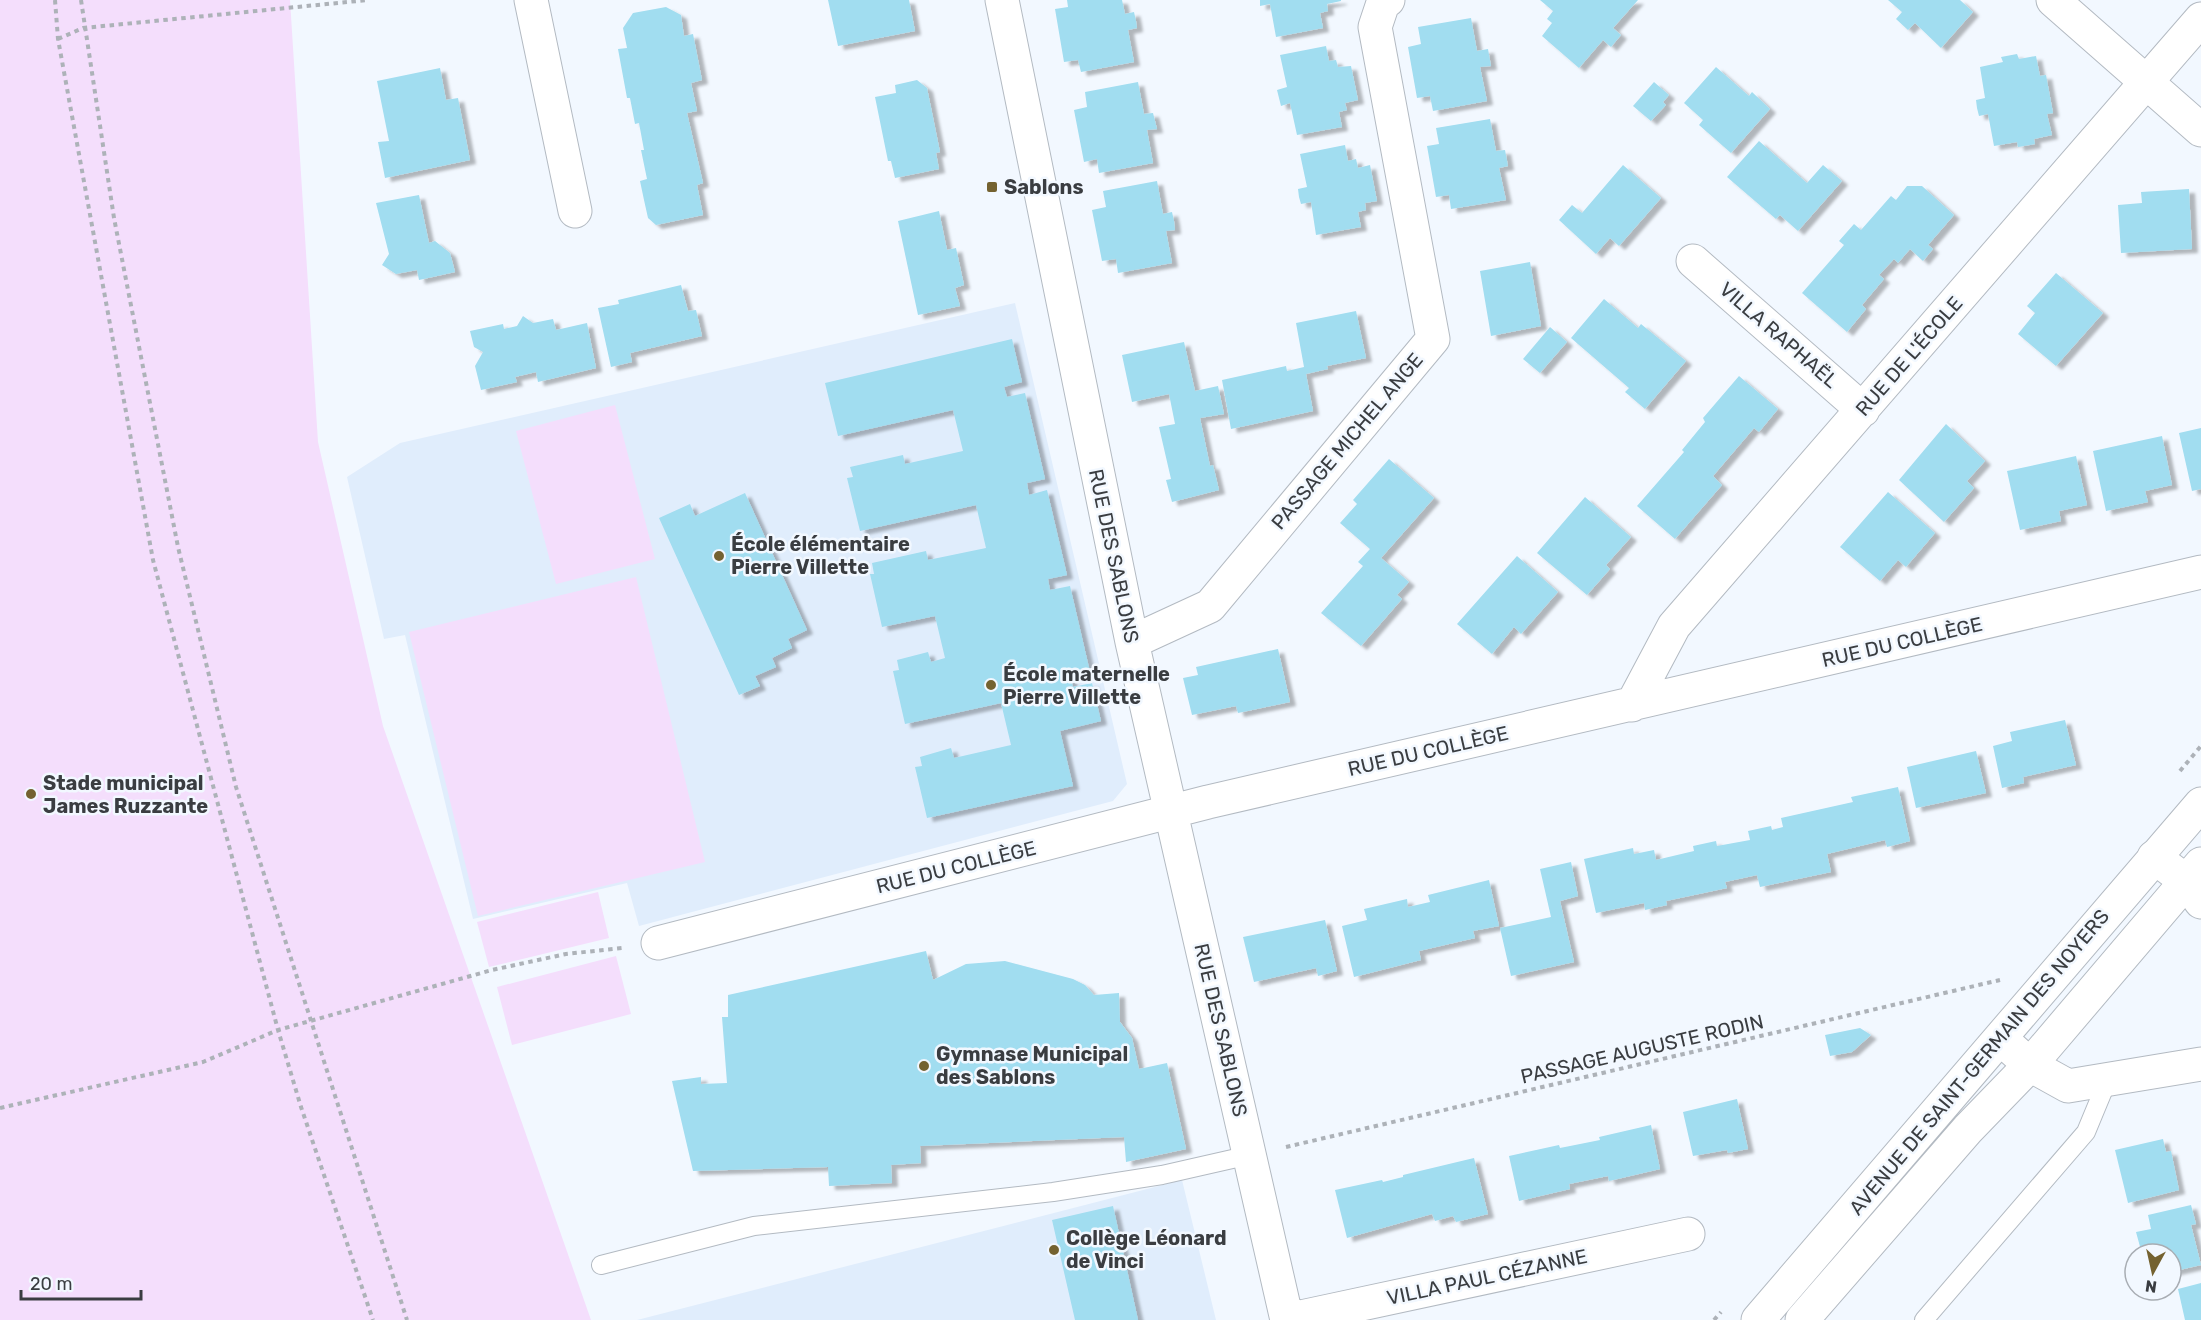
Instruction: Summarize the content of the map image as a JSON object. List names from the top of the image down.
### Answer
{
  "streets": {
    "street": [
      "VILLA RAPHAËL",
      "RUE DE L'ÉCOLE",
      "PASSAGE MICHEL ANGE",
      "RUE DES SABLONS",
      "RUE DU COLLÈGE",
      "AVENUE DE SAINT-GERMAIN DES NOYERS",
      "VILLA PAUL CÉZANNE"
    ],
    "path": ["PASSAGE AUGUSTE RODIN"]
  },
  "crossings": [
    ["VILLA RAPHAËL", "RUE DE L'ÉCOLE"],
    ["RUE DE L'ÉCOLE", "RUE DU COLLÈGE"],
    ["PASSAGE MICHEL ANGE", "RUE DES SABLONS"],
    ["RUE DES SABLONS", "RUE DU COLLÈGE"],
    ["RUE DES SABLONS", "PASSAGE AUGUSTE RODIN"],
    ["RUE DES SABLONS", "VILLA PAUL CÉZANNE"],
    ["PASSAGE AUGUSTE RODIN", "AVENUE DE SAINT-GERMAIN DES NOYERS"]
  ],
  "places": {
    "transit": ["Sablons"],
    "other": [
      "École élémentaire Pierre Villette",
      "École maternelle Pierre Villette",
      "Stade municipal James Ruzzante",
      "Gymnase Municipal des Sablons",
      "Collège Léonard de Vinci"
    ]
  },
  "scale_bar": "20 m",
  "north": "bottom"
}
